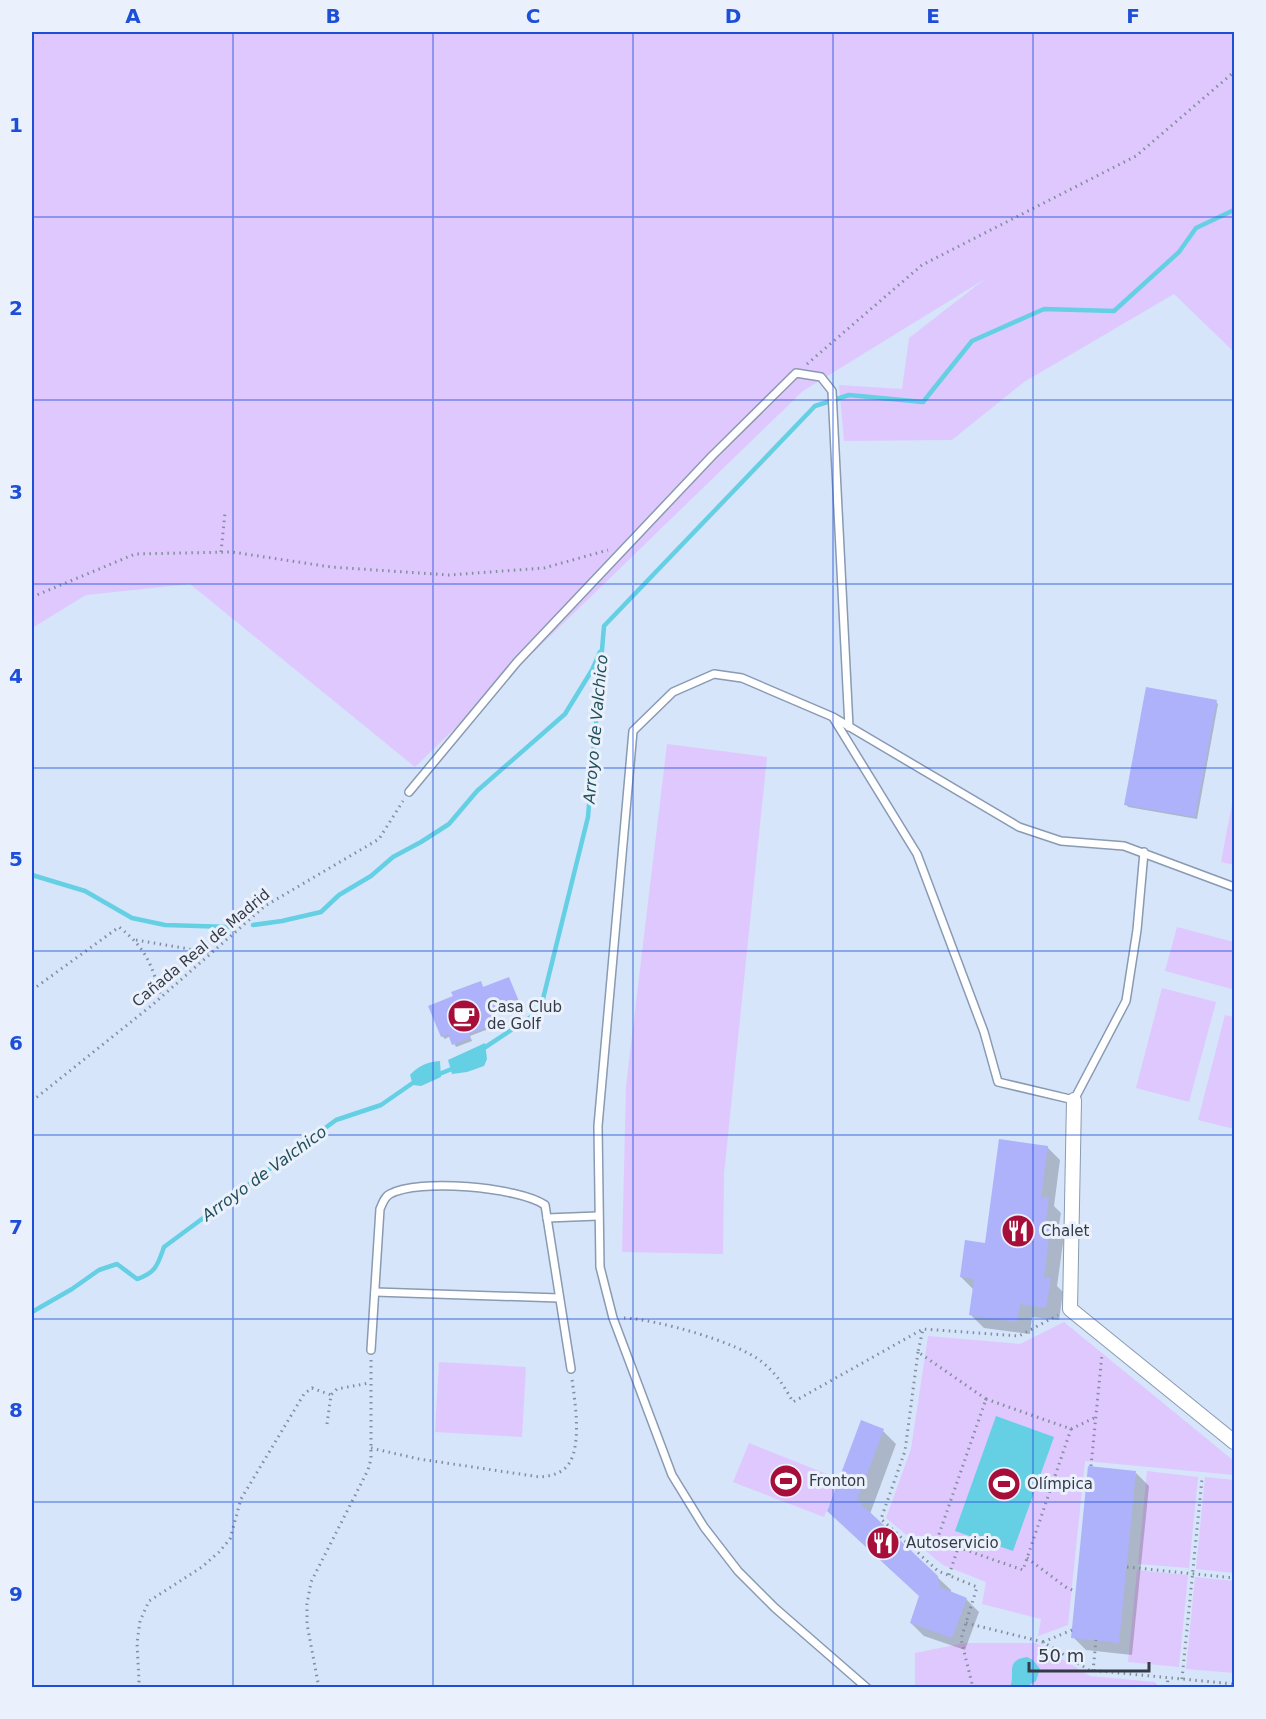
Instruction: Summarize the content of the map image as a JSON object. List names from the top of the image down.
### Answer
{
  "streets": {
    "path": ["Cañada Real de Madrid"]
  },
  "water": ["Arroyo de Valchico"],
  "places": {
    "cafe": ["Casa Club de Golf"],
    "restaurant": ["Chalet", "Autoservicio"],
    "sports": ["Fronton", "Olímpica"]
  },
  "scale_bar": "50 m",
  "grid": {
    "columns": [
      "A",
      "B",
      "C",
      "D",
      "E",
      "F"
    ],
    "rows": [
      "1",
      "2",
      "3",
      "4",
      "5",
      "6",
      "7",
      "8",
      "9"
    ]
  }
}
